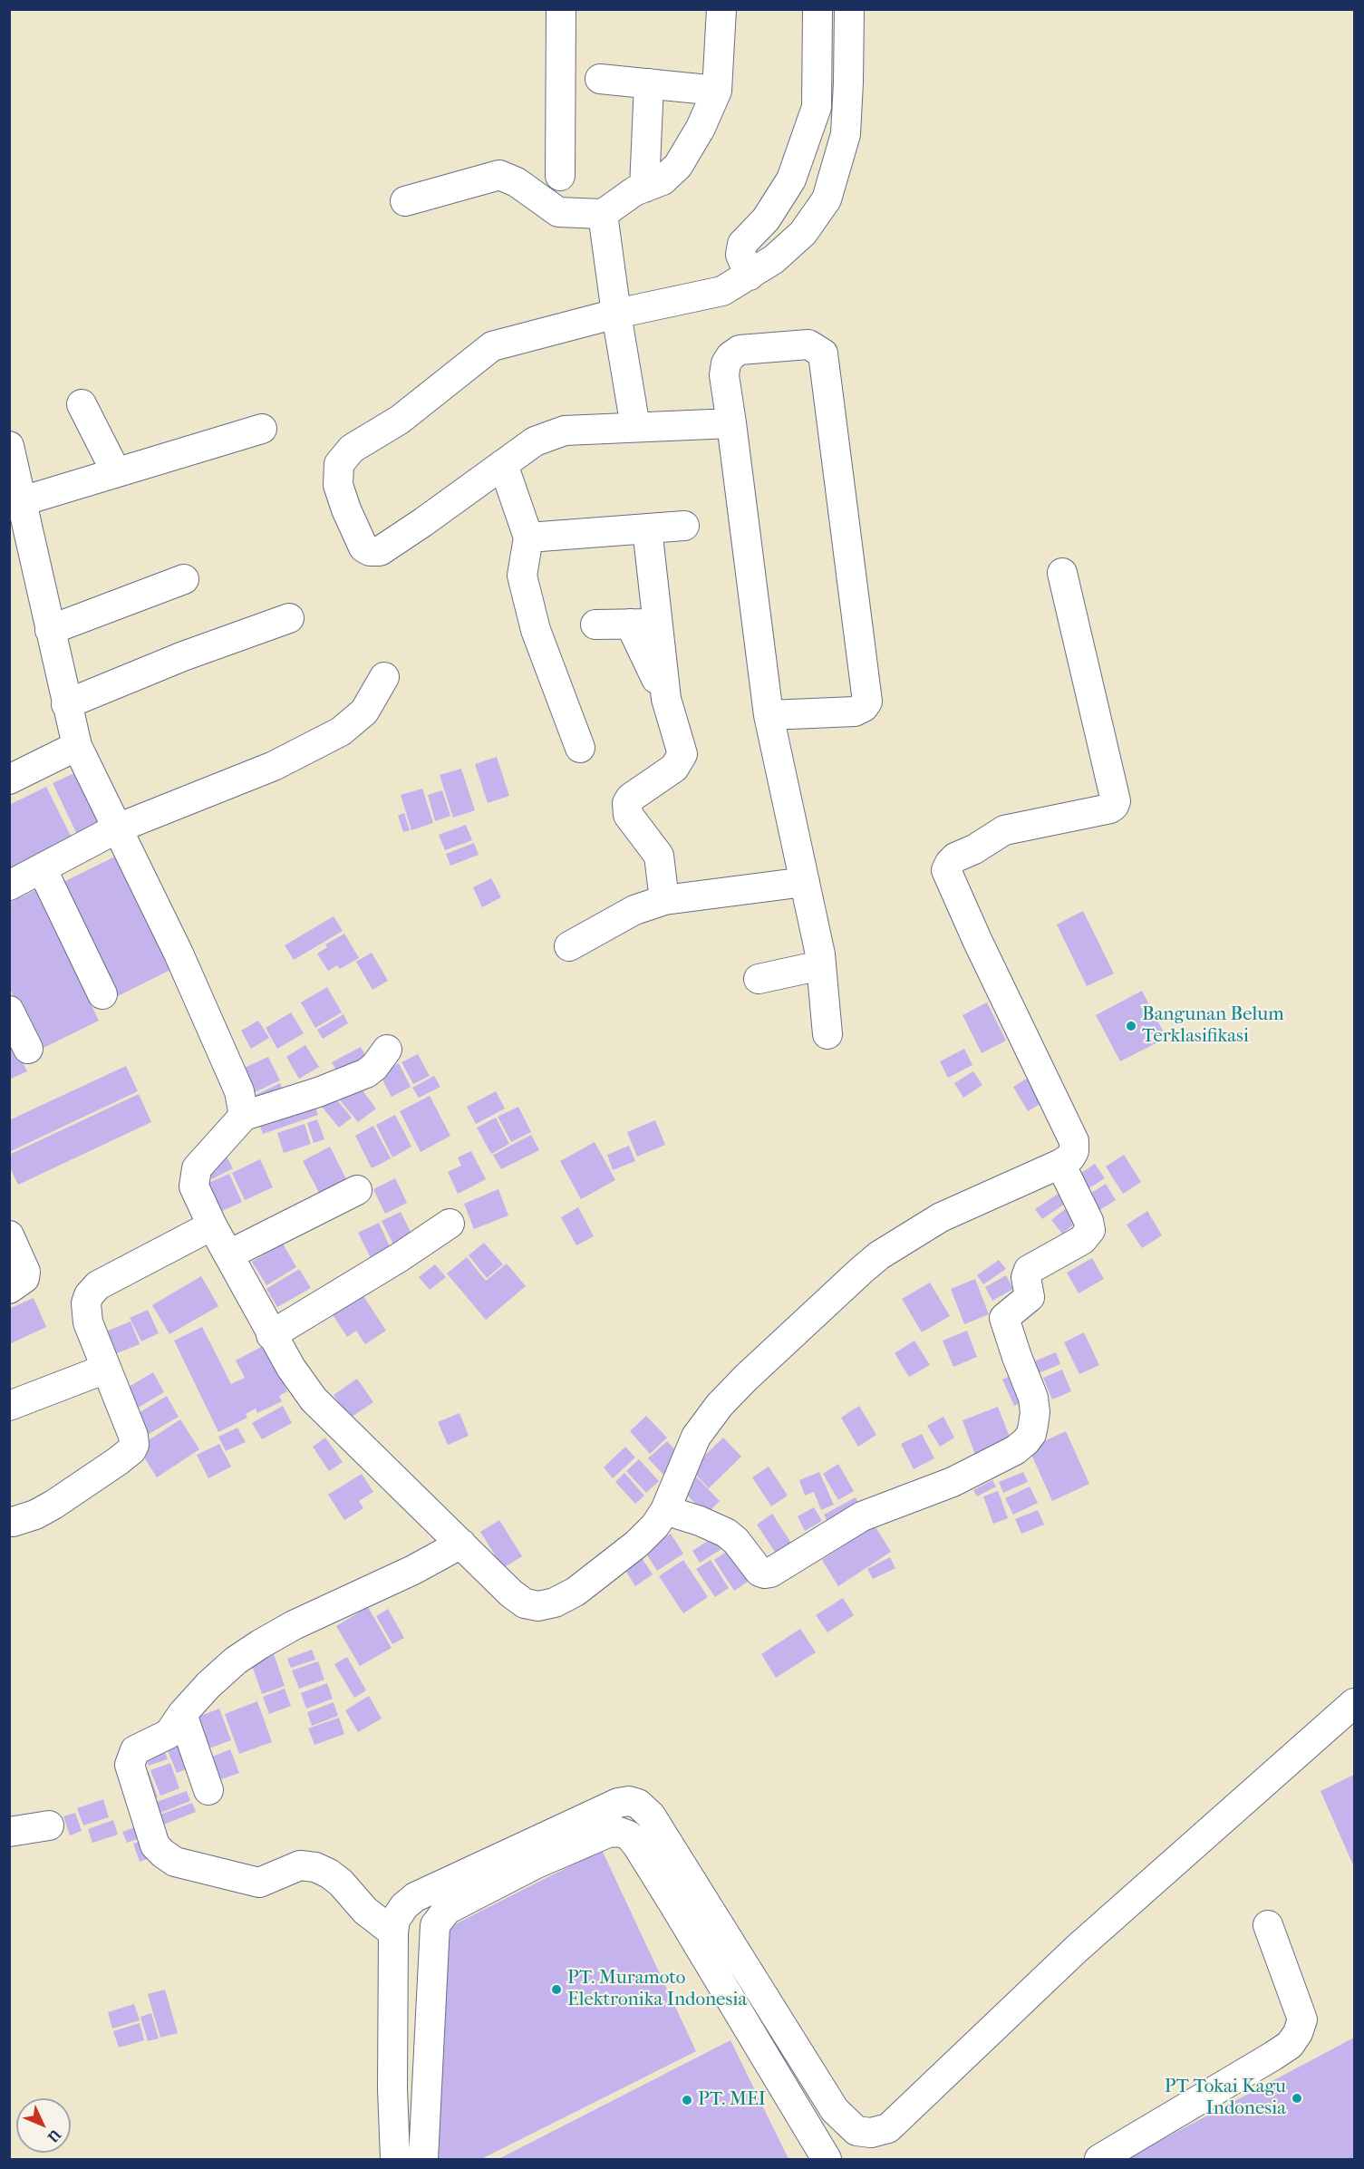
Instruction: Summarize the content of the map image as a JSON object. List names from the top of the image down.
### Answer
{
  "places": [
    "Bangunan Belum Terklasifikasi",
    "PT. Muramoto Elektronika Indonesia",
    "PT Tokai Kagu Indonesia",
    "PT. MEI"
  ],
  "north": "bottom right"
}
